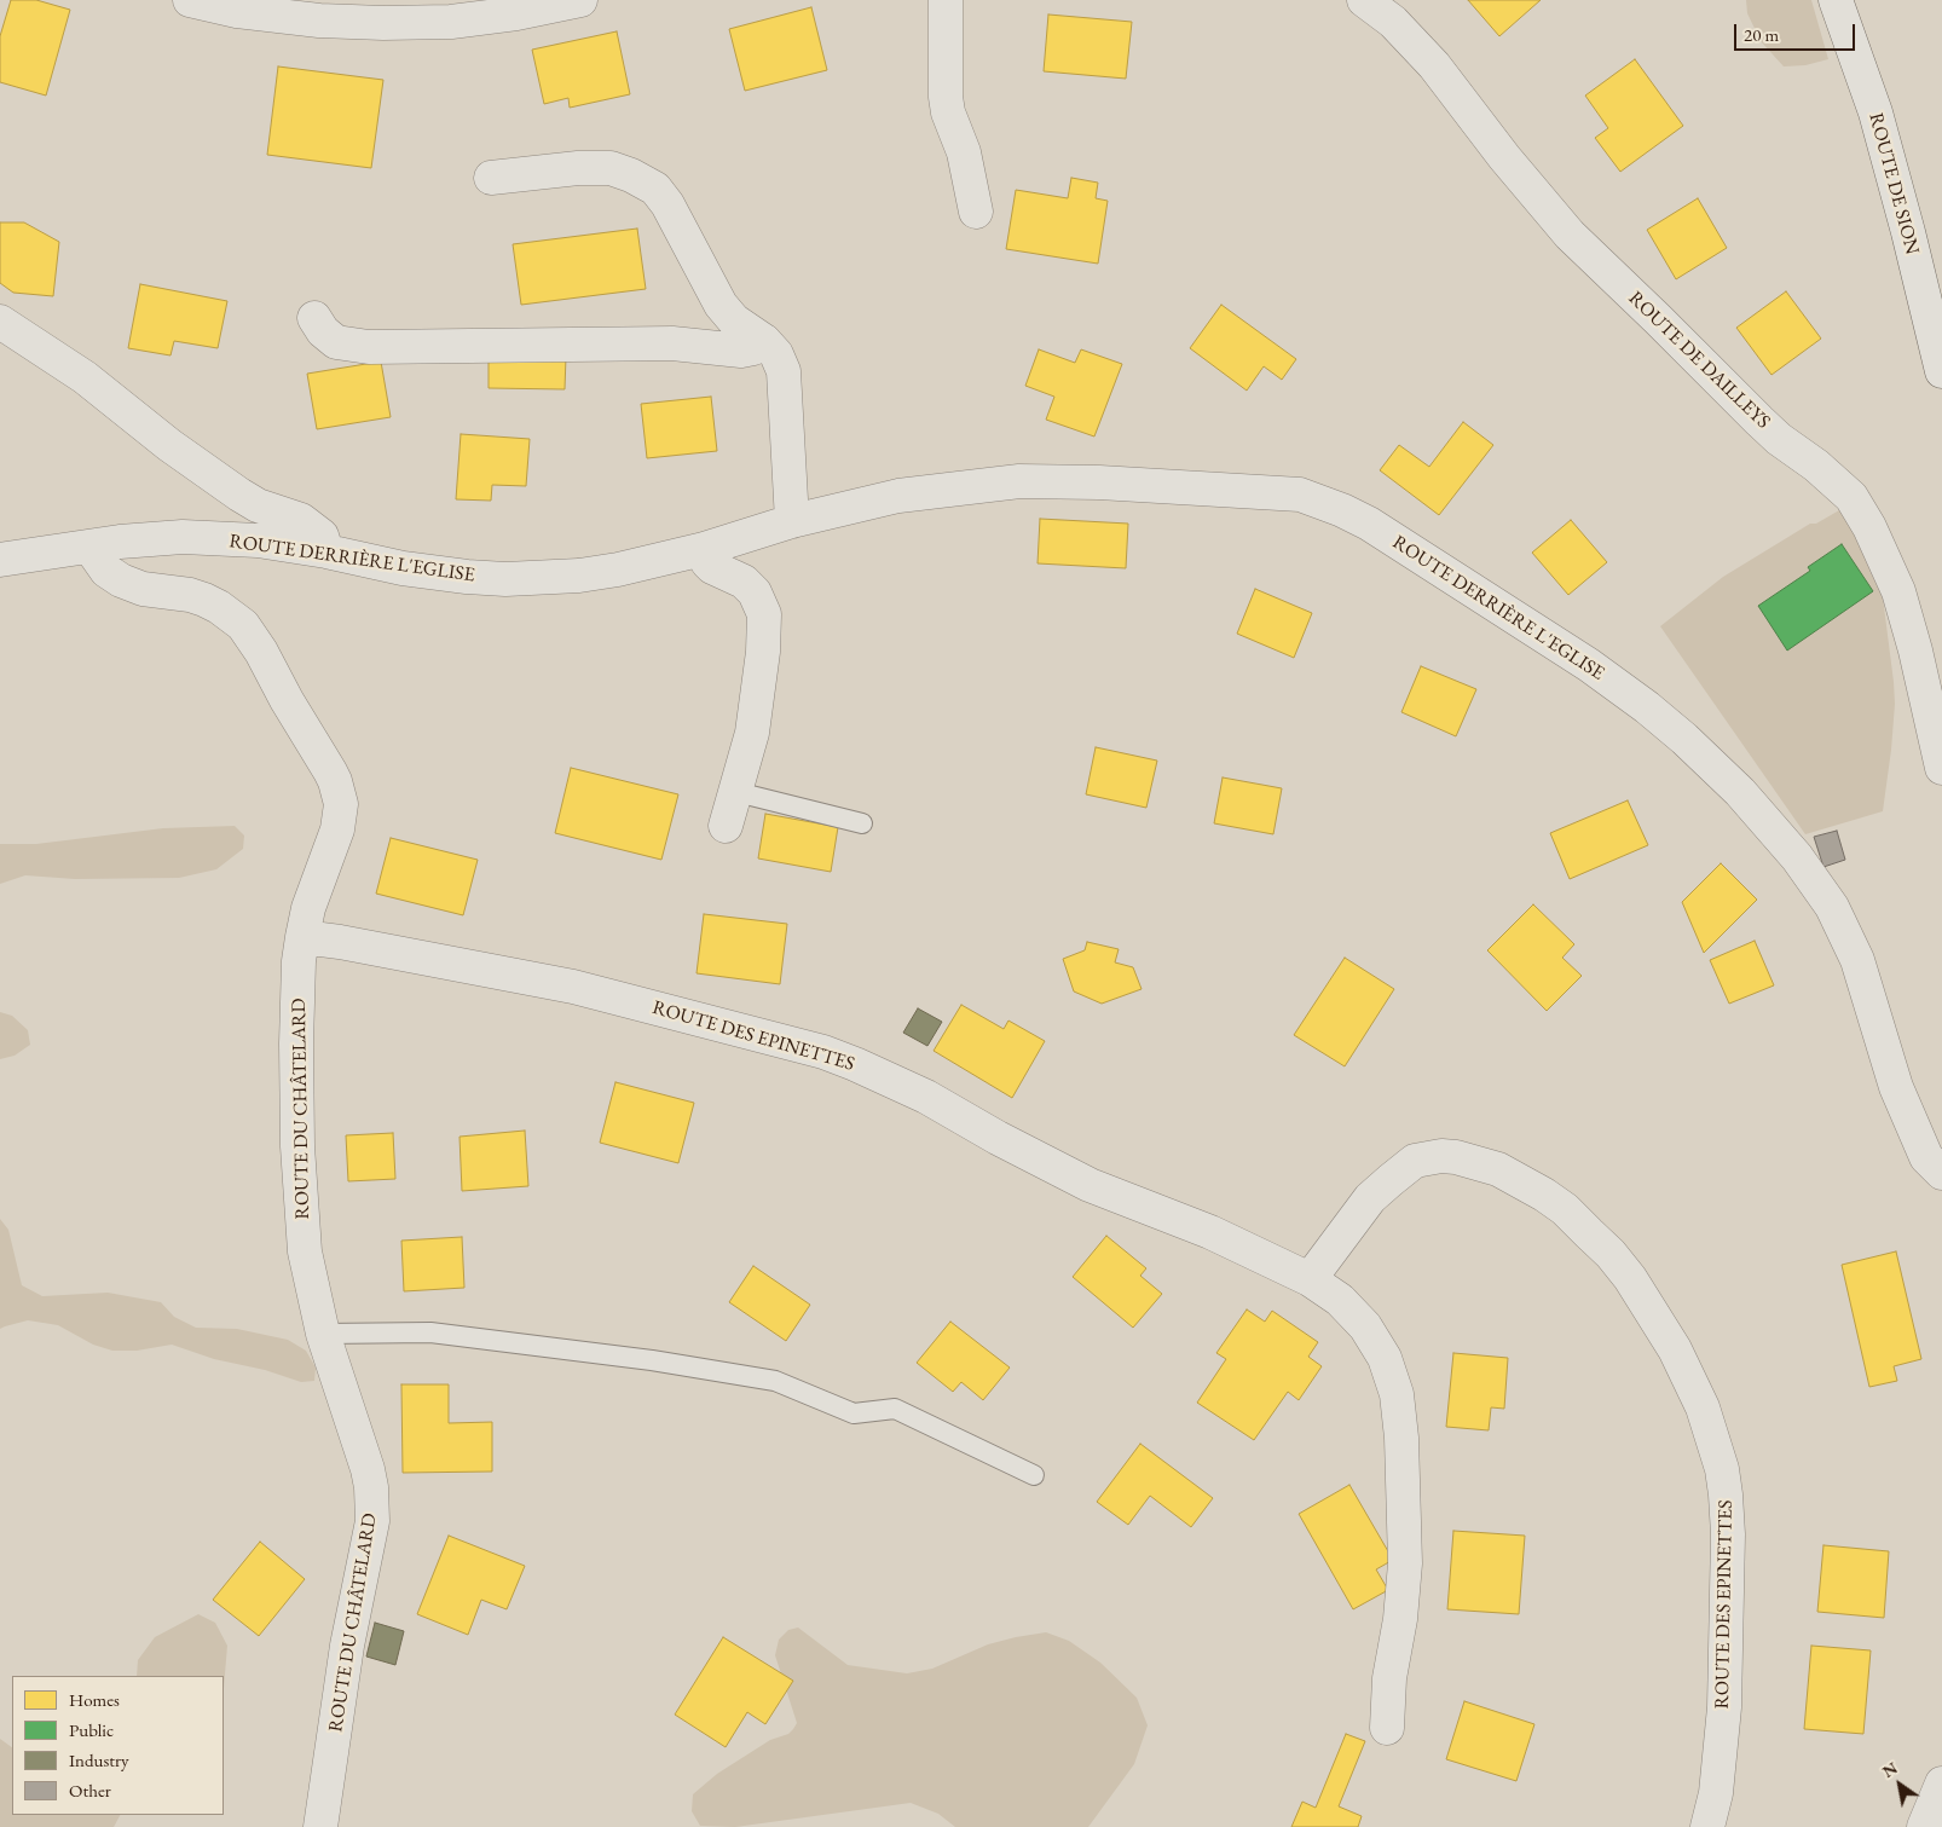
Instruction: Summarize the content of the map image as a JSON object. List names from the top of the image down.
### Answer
{
  "streets": {
    "street": [
      "ROUTE DE SION",
      "ROUTE DE DAILLEYS",
      "ROUTE DERRIÈRE L'EGLISE",
      "ROUTE DES EPINETTES",
      "ROUTE DU CHÂTELARD"
    ]
  },
  "crossings": [
    ["ROUTE DERRIÈRE L'EGLISE", "ROUTE DU CHÂTELARD"],
    ["ROUTE DES EPINETTES", "ROUTE DU CHÂTELARD"]
  ],
  "legend": [
    "Homes",
    "Public",
    "Industry",
    "Other"
  ],
  "scale_bar": "20 m",
  "north": "top left"
}
